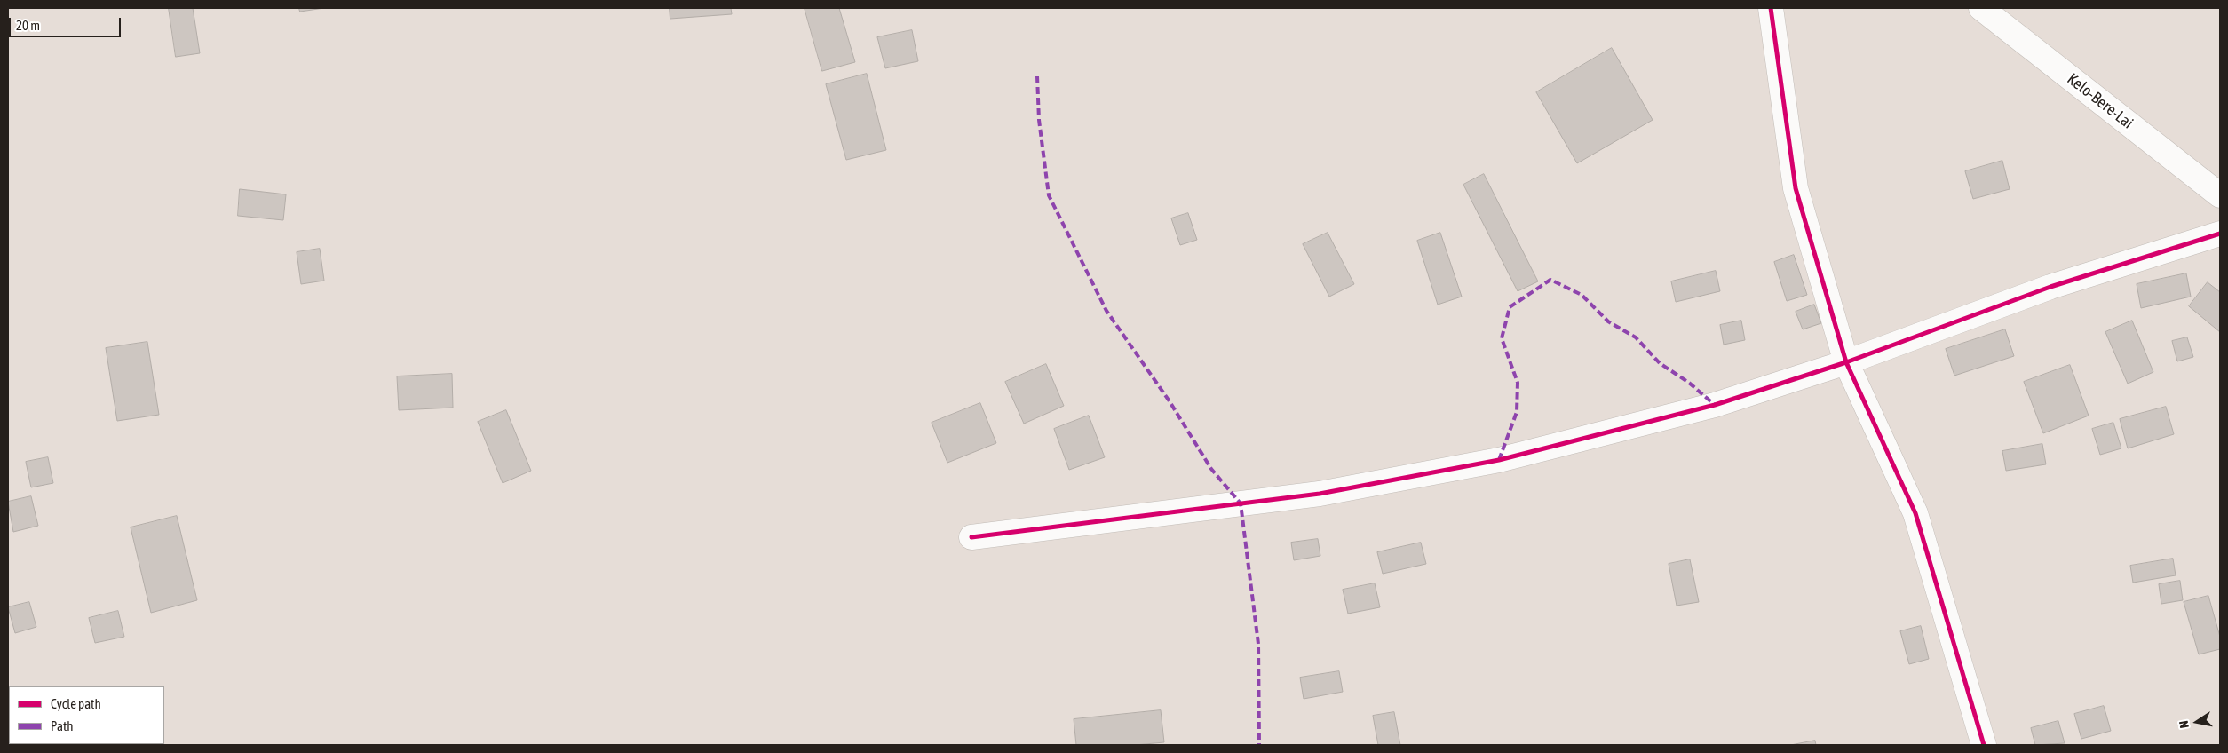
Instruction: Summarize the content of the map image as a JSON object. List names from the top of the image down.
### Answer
{
  "streets": {
    "street": ["Kelo-Bere-Lai"]
  },
  "legend": ["Cycle path", "Path"],
  "scale_bar": "20 m",
  "north": "left"
}
